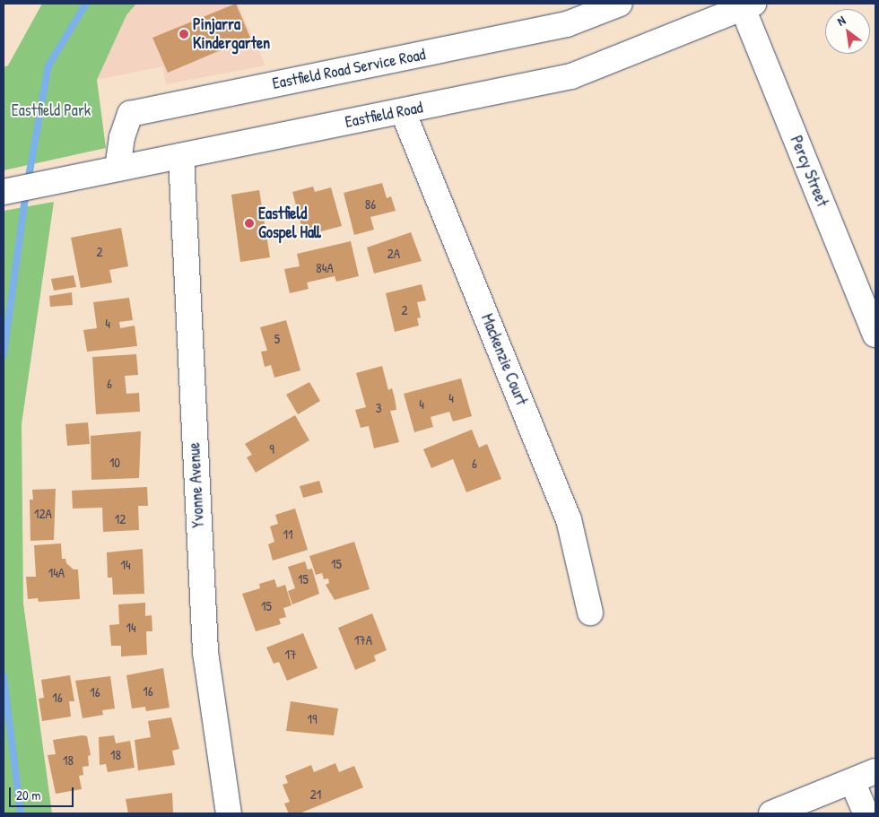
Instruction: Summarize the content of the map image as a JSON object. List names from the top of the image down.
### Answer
{
  "streets": {
    "street": [
      "Eastfield Road Service Road",
      "Eastfield Road",
      "Percy Street",
      "Mackenzie Court",
      "Yvonne Avenue"
    ]
  },
  "crossings": [
    ["Eastfield Road Service Road", "Eastfield Road"],
    ["Eastfield Road", "Percy Street"],
    ["Eastfield Road", "Mackenzie Court"],
    ["Eastfield Road", "Yvonne Avenue"]
  ],
  "parks": ["Eastfield Park"],
  "places": ["Pinjarra Kindergarten", "Eastfield Gospel Hall"],
  "house_numbers": [
    "86",
    "2",
    "2A",
    "84A",
    "2",
    "4",
    "5",
    "6",
    "4",
    "4",
    "3",
    "9",
    "10",
    "6",
    "12A",
    "12",
    "11",
    "15",
    "14",
    "14A",
    "15",
    "15",
    "14",
    "17A",
    "17",
    "16",
    "16",
    "16",
    "19",
    "18",
    "18",
    "21"
  ],
  "scale_bar": "20 m",
  "north": "top left"
}
